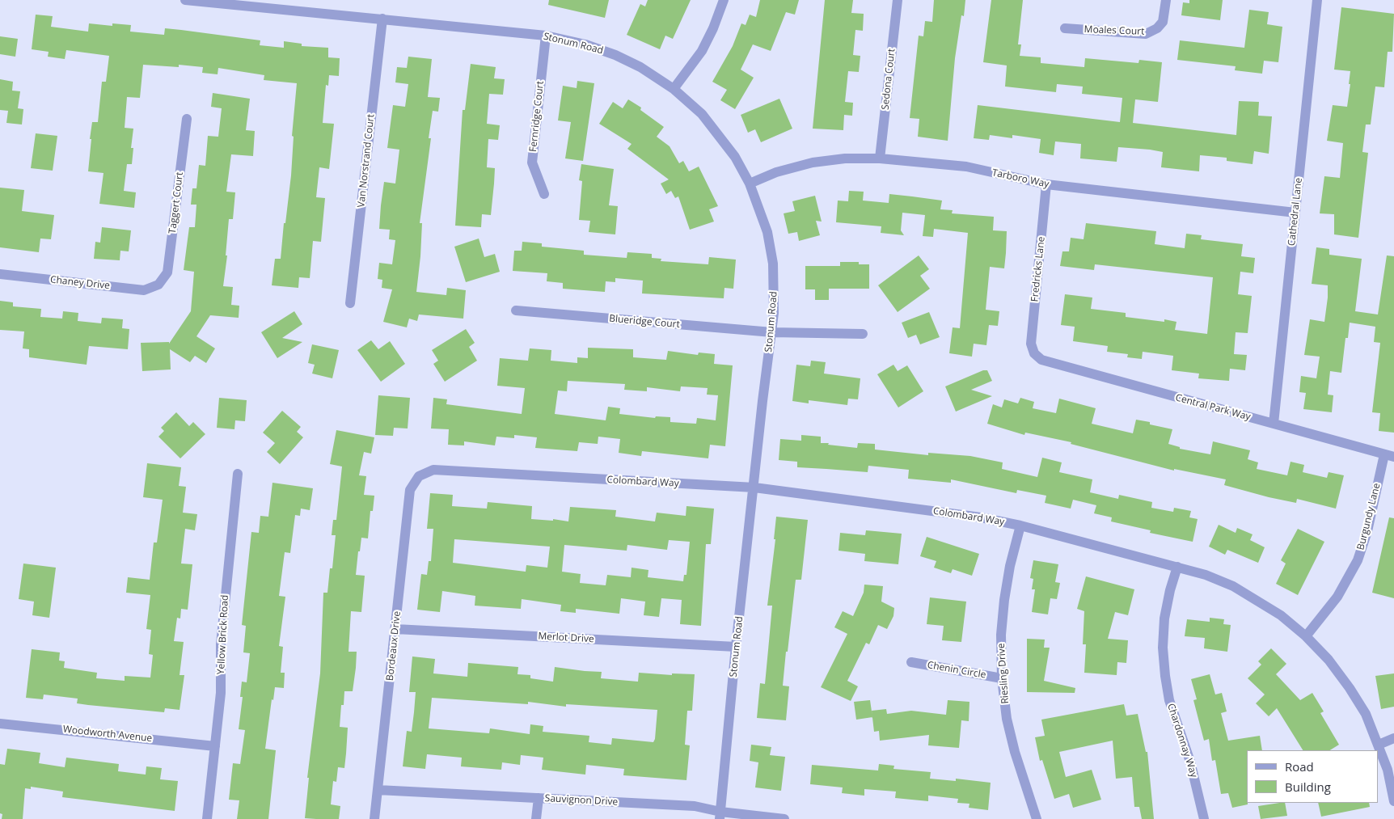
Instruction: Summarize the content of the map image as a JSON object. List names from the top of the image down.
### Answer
{
  "streets": {
    "street": [
      "Moales Court",
      "Stonum Road",
      "Sedona Court",
      "Fernridge Court",
      "Van Norstrand Court",
      "Tarboro Way",
      "Taggert Court",
      "Cathedral Lane",
      "Fredricks Lane",
      "Chaney Drive",
      "Blueridge Court",
      "Central Park Way",
      "Colombard Way",
      "Burgundy Lane",
      "Yellow Brick Road",
      "Merlot Drive",
      "Bordeaux Drive",
      "Chenin Circle",
      "Riesling Drive",
      "Woodworth Avenue",
      "Chardonnay Way",
      "Sauvignon Drive"
    ]
  },
  "crossings": [
    ["Stonum Road", "Fernridge Court"],
    ["Stonum Road", "Van Norstrand Court"],
    ["Stonum Road", "Tarboro Way"],
    ["Stonum Road", "Blueridge Court"],
    ["Stonum Road", "Colombard Way"],
    ["Stonum Road", "Merlot Drive"],
    ["Stonum Road", "Sauvignon Drive"],
    ["Sedona Court", "Tarboro Way"],
    ["Tarboro Way", "Cathedral Lane"],
    ["Tarboro Way", "Fredricks Lane"],
    ["Taggert Court", "Chaney Drive"],
    ["Cathedral Lane", "Central Park Way"],
    ["Fredricks Lane", "Central Park Way"],
    ["Central Park Way", "Burgundy Lane"],
    ["Colombard Way", "Burgundy Lane"],
    ["Colombard Way", "Bordeaux Drive"],
    ["Colombard Way", "Riesling Drive"],
    ["Colombard Way", "Chardonnay Way"],
    ["Yellow Brick Road", "Woodworth Avenue"],
    ["Merlot Drive", "Bordeaux Drive"],
    ["Bordeaux Drive", "Sauvignon Drive"],
    ["Chenin Circle", "Riesling Drive"]
  ],
  "legend": ["Road", "Building"]
}
